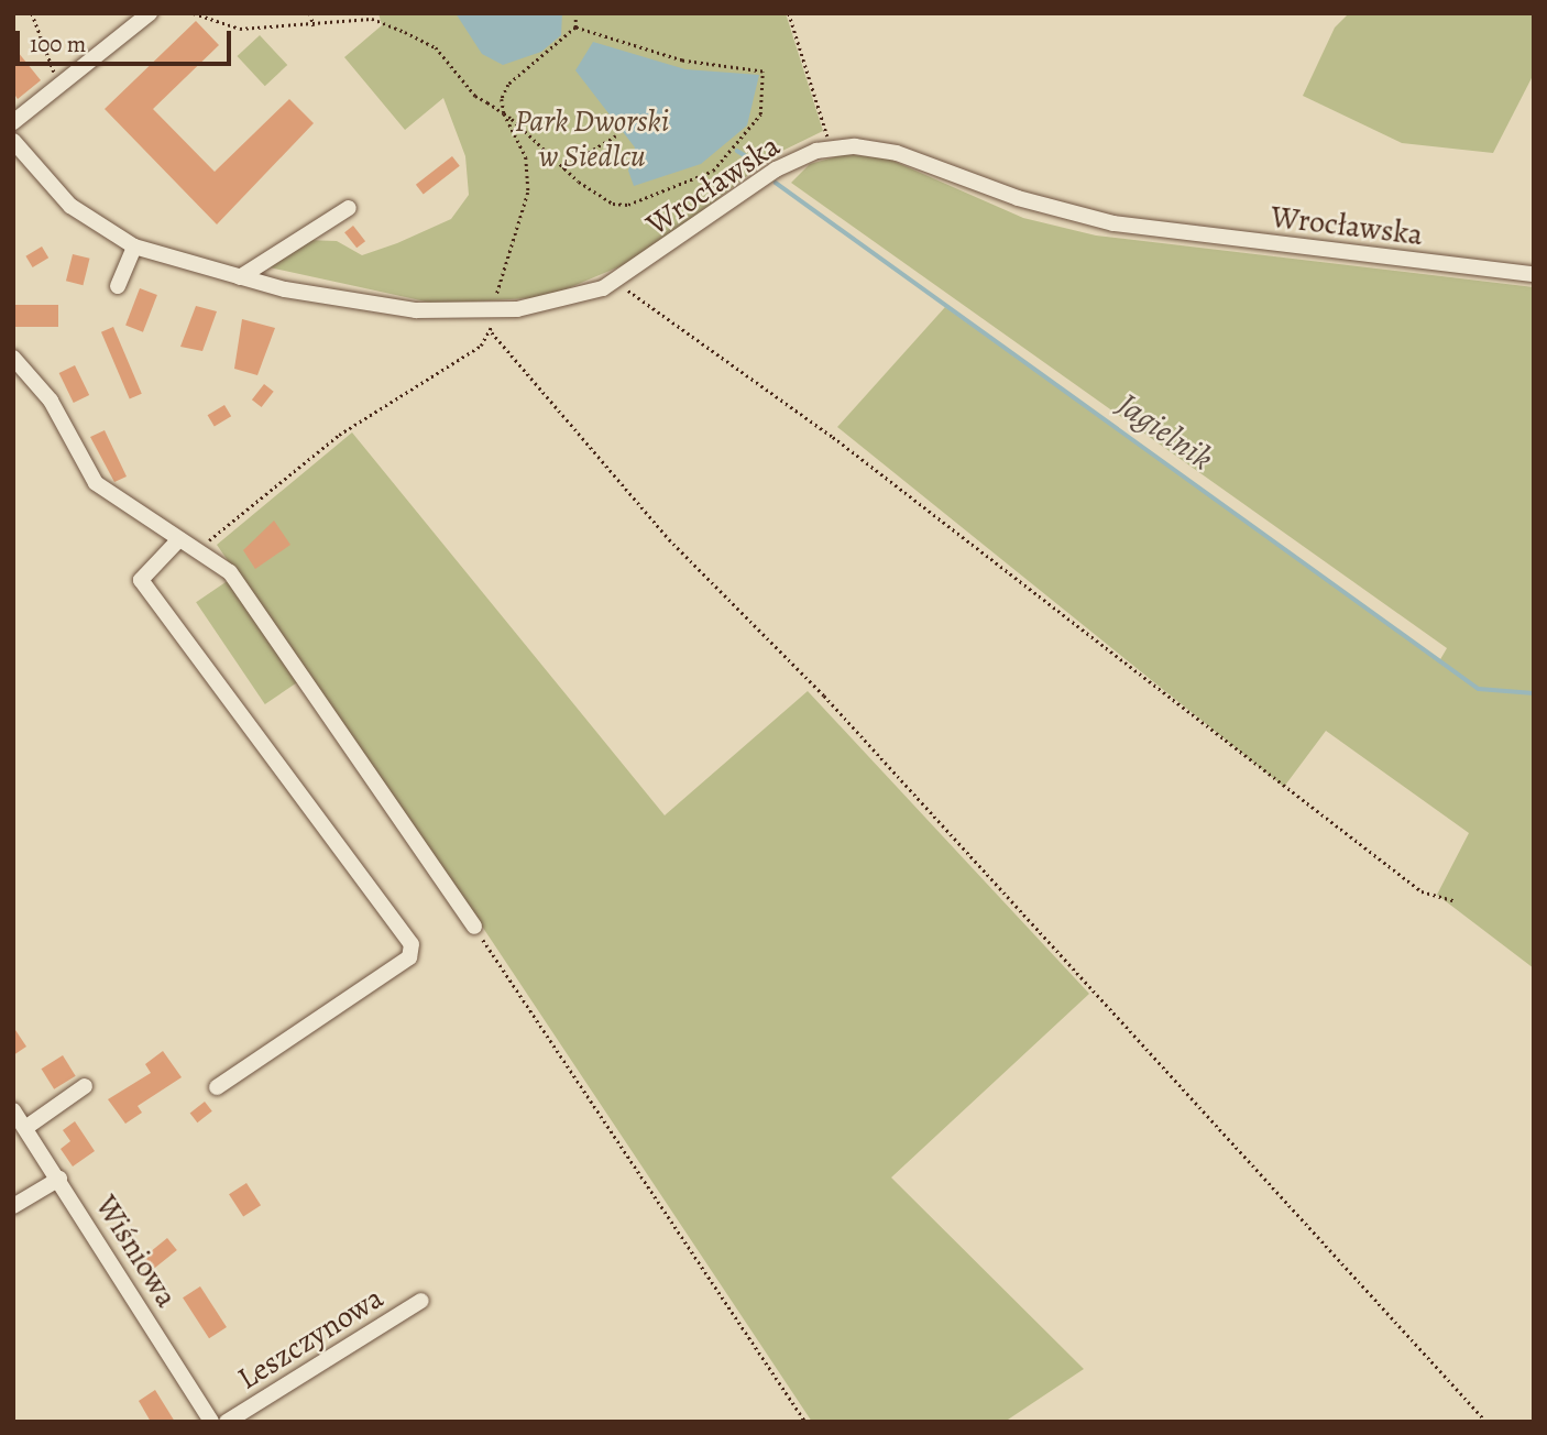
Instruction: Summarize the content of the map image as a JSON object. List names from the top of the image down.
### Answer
{
  "streets": {
    "street": ["Wrocławska", "Wiśniowa", "Leszczynowa"]
  },
  "water": ["Jagielnik"],
  "parks": ["Park Dworski w Siedlcu"],
  "scale_bar": "100 m"
}
